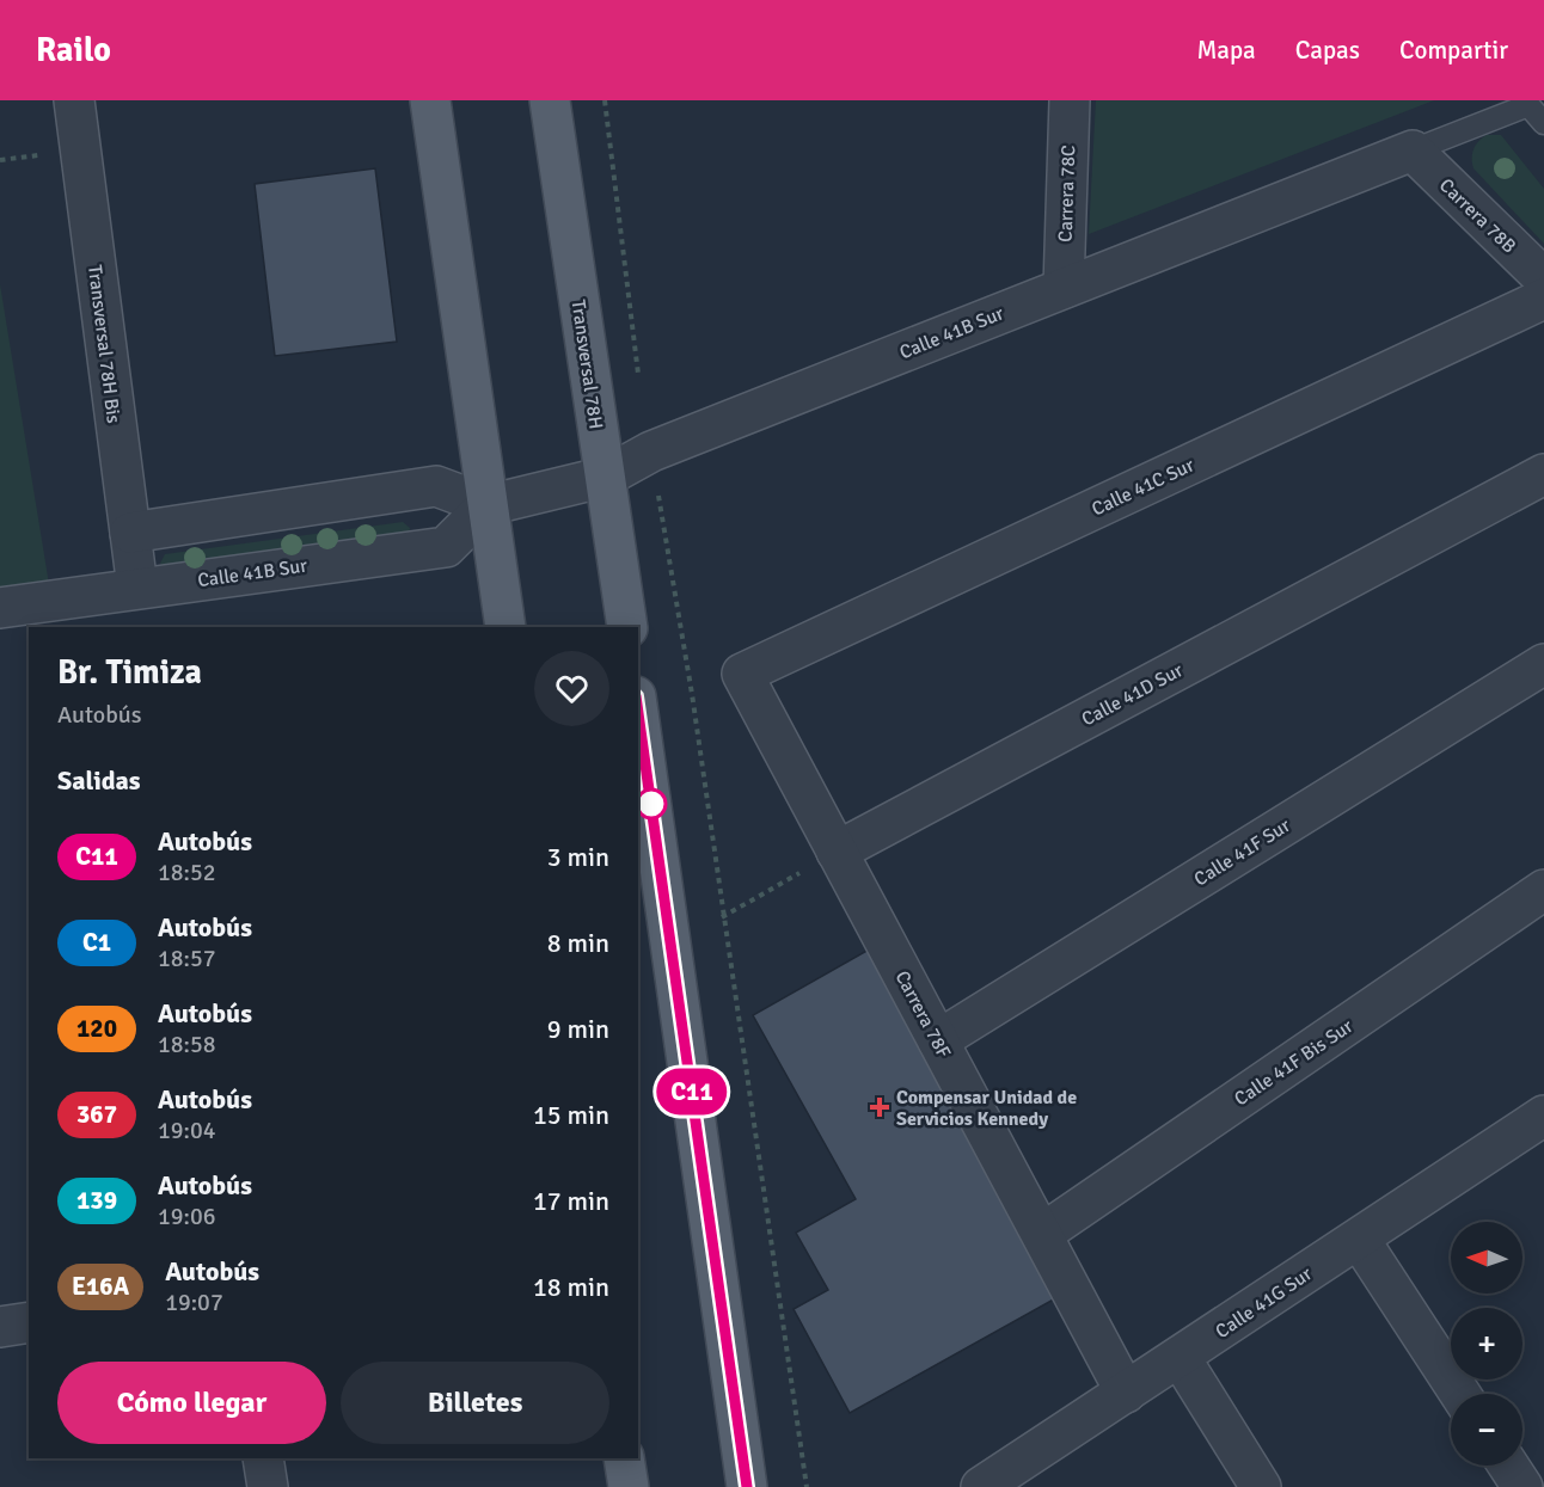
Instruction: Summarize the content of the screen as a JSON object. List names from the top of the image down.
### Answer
{
  "streets": {
    "main road": ["Transversal 78H"],
    "street": [
      "Carrera 78C",
      "Carrera 78B",
      "Calle 41B Sur",
      "Transversal 78H Bis",
      "Calle 41C Sur",
      "Calle 41D Sur",
      "Calle 41F Sur",
      "Carrera 78F",
      "Calle 41F Bis Sur",
      "Calle 41G Sur"
    ]
  },
  "crossings": [
    ["Carrera 78C", "Calle 41B Sur"],
    ["Carrera 78B", "Calle 41B Sur"],
    ["Calle 41B Sur", "Transversal 78H Bis"],
    ["Calle 41B Sur", "Transversal 78H"],
    ["Calle 41C Sur", "Carrera 78F"],
    ["Calle 41D Sur", "Carrera 78F"],
    ["Calle 41F Sur", "Carrera 78F"],
    ["Carrera 78F", "Calle 41F Bis Sur"],
    ["Carrera 78F", "Calle 41G Sur"]
  ],
  "places": {
    "health": ["Compensar Unidad de Servicios Kennedy"]
  },
  "lines": ["bus line C11"],
  "north": "left",
  "page": {
    "header": "Railo",
    "nav": ["Mapa", "Capas", "Compartir"],
    "on_map": "C11",
    "heading": [
      ["Br. Timiza", "Autobús"],
      "Salidas"
    ],
    "list": [
      {
        "mark": "C11",
        "name": "Autobús",
        "note": "18:52",
        "value": "3 min"
      },
      {
        "mark": "C1",
        "name": "Autobús",
        "note": "18:57",
        "value": "8 min"
      },
      {
        "mark": "120",
        "name": "Autobús",
        "note": "18:58",
        "value": "9 min"
      },
      {
        "mark": "367",
        "name": "Autobús",
        "note": "19:04",
        "value": "15 min"
      },
      {
        "mark": "139",
        "name": "Autobús",
        "note": "19:06",
        "value": "17 min"
      },
      {
        "mark": "E16A",
        "name": "Autobús",
        "note": "19:07",
        "value": "18 min"
      }
    ],
    "map_buttons": ["+", "−"],
    "buttons": ["Cómo llegar", "Billetes"]
  }
}
